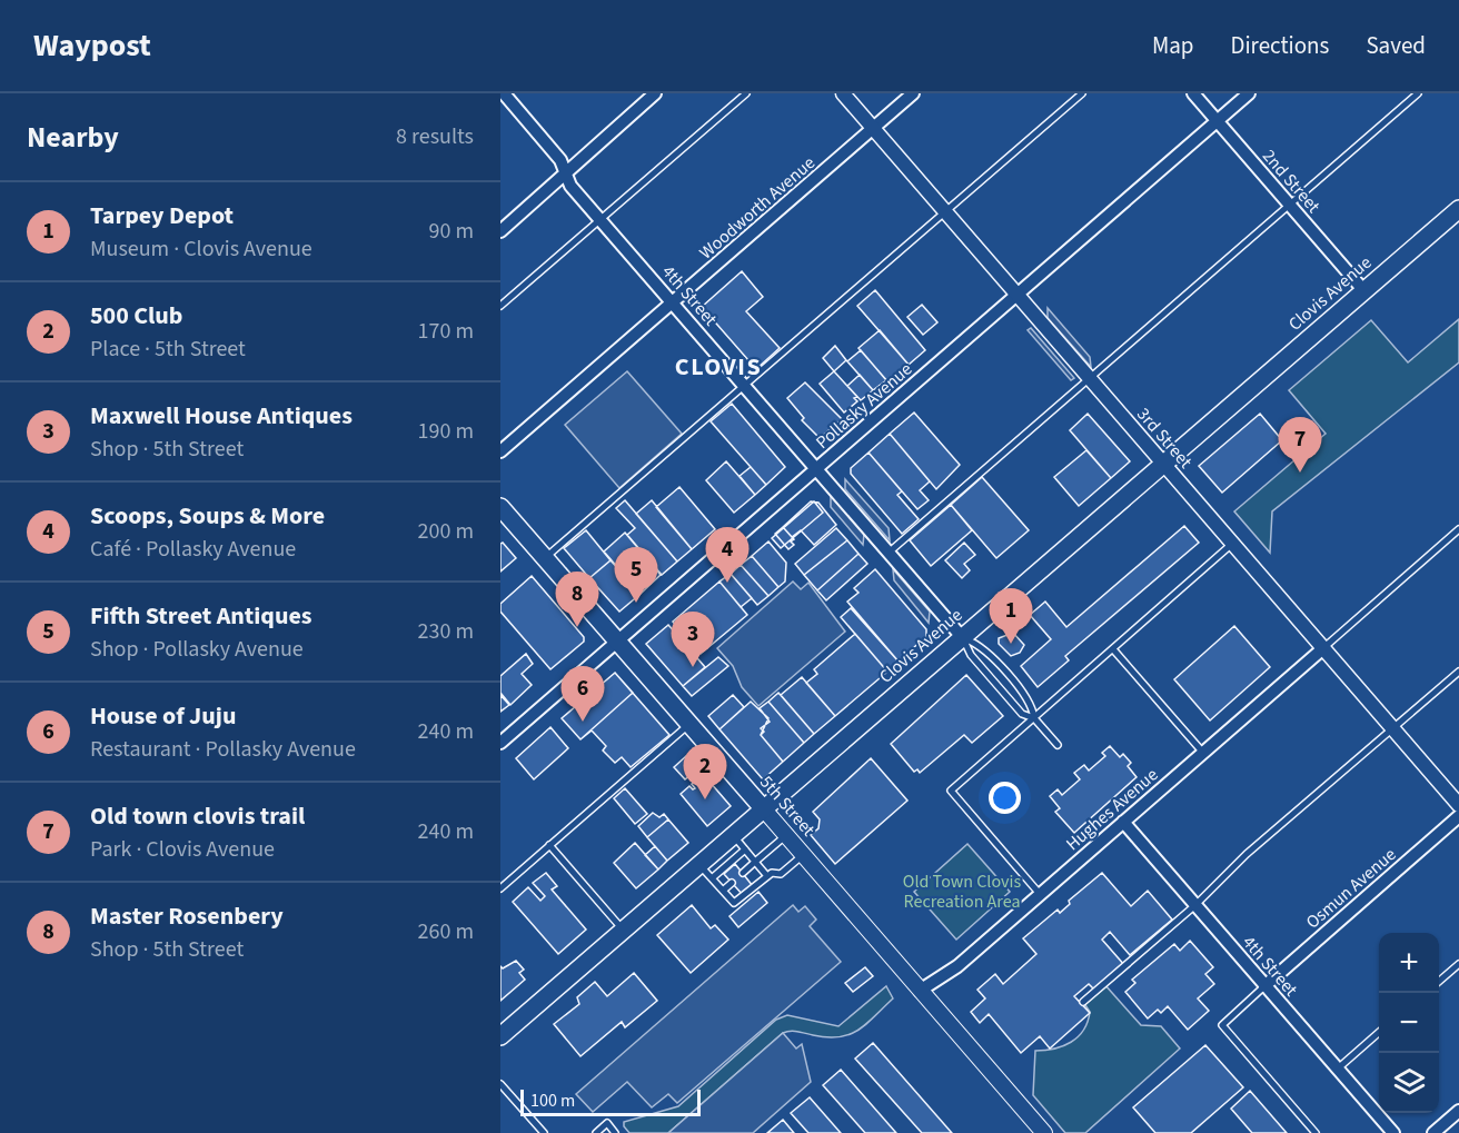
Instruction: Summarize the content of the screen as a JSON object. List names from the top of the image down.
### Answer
{
  "streets": {
    "main road": ["Clovis Avenue", "5th Street"],
    "street": [
      "2nd Street",
      "Woodworth Avenue",
      "4th Street",
      "Pollasky Avenue",
      "3rd Street",
      "Hughes Avenue",
      "Osmun Avenue"
    ]
  },
  "crossings": [
    ["2nd Street", "Clovis Avenue"],
    ["2nd Street", "Pollasky Avenue"],
    ["Woodworth Avenue", "4th Street"],
    ["Woodworth Avenue", "3rd Street"],
    ["Clovis Avenue", "4th Street"],
    ["Clovis Avenue", "3rd Street"],
    ["Clovis Avenue", "5th Street"],
    ["4th Street", "Pollasky Avenue"],
    ["4th Street", "Hughes Avenue"],
    ["4th Street", "Osmun Avenue"],
    ["Pollasky Avenue", "3rd Street"],
    ["Pollasky Avenue", "5th Street"],
    ["3rd Street", "Hughes Avenue"],
    ["5th Street", "Hughes Avenue"]
  ],
  "districts": ["CLOVIS"],
  "parks": ["Old Town Clovis Recreation Area"],
  "scale_bar": "100 m",
  "page": {
    "header": "Waypost",
    "nav": ["Map", "Directions", "Saved"],
    "heading": ["Nearby", "8 results"],
    "list": [
      {
        "mark": "1",
        "name": "Tarpey Depot",
        "note": "Museum · Clovis Avenue",
        "value": "90 m"
      },
      {
        "mark": "2",
        "name": "500 Club",
        "note": "Place · 5th Street",
        "value": "170 m"
      },
      {
        "mark": "3",
        "name": "Maxwell House Antiques",
        "note": "Shop · 5th Street",
        "value": "190 m"
      },
      {
        "mark": "4",
        "name": "Scoops, Soups & More",
        "note": "Café · Pollasky Avenue",
        "value": "200 m"
      },
      {
        "mark": "5",
        "name": "Fifth Street Antiques",
        "note": "Shop · Pollasky Avenue",
        "value": "230 m"
      },
      {
        "mark": "6",
        "name": "House of Juju",
        "note": "Restaurant · Pollasky Avenue",
        "value": "240 m"
      },
      {
        "mark": "7",
        "name": "Old town clovis trail",
        "note": "Park · Clovis Avenue",
        "value": "240 m"
      },
      {
        "mark": "8",
        "name": "Master Rosenbery",
        "note": "Shop · 5th Street",
        "value": "260 m"
      }
    ],
    "pins": [
      "7",
      "4",
      "5",
      "8",
      "1",
      "3",
      "6",
      "2"
    ],
    "map_buttons": ["+", "−"],
    "scale": "100 m"
  }
}
